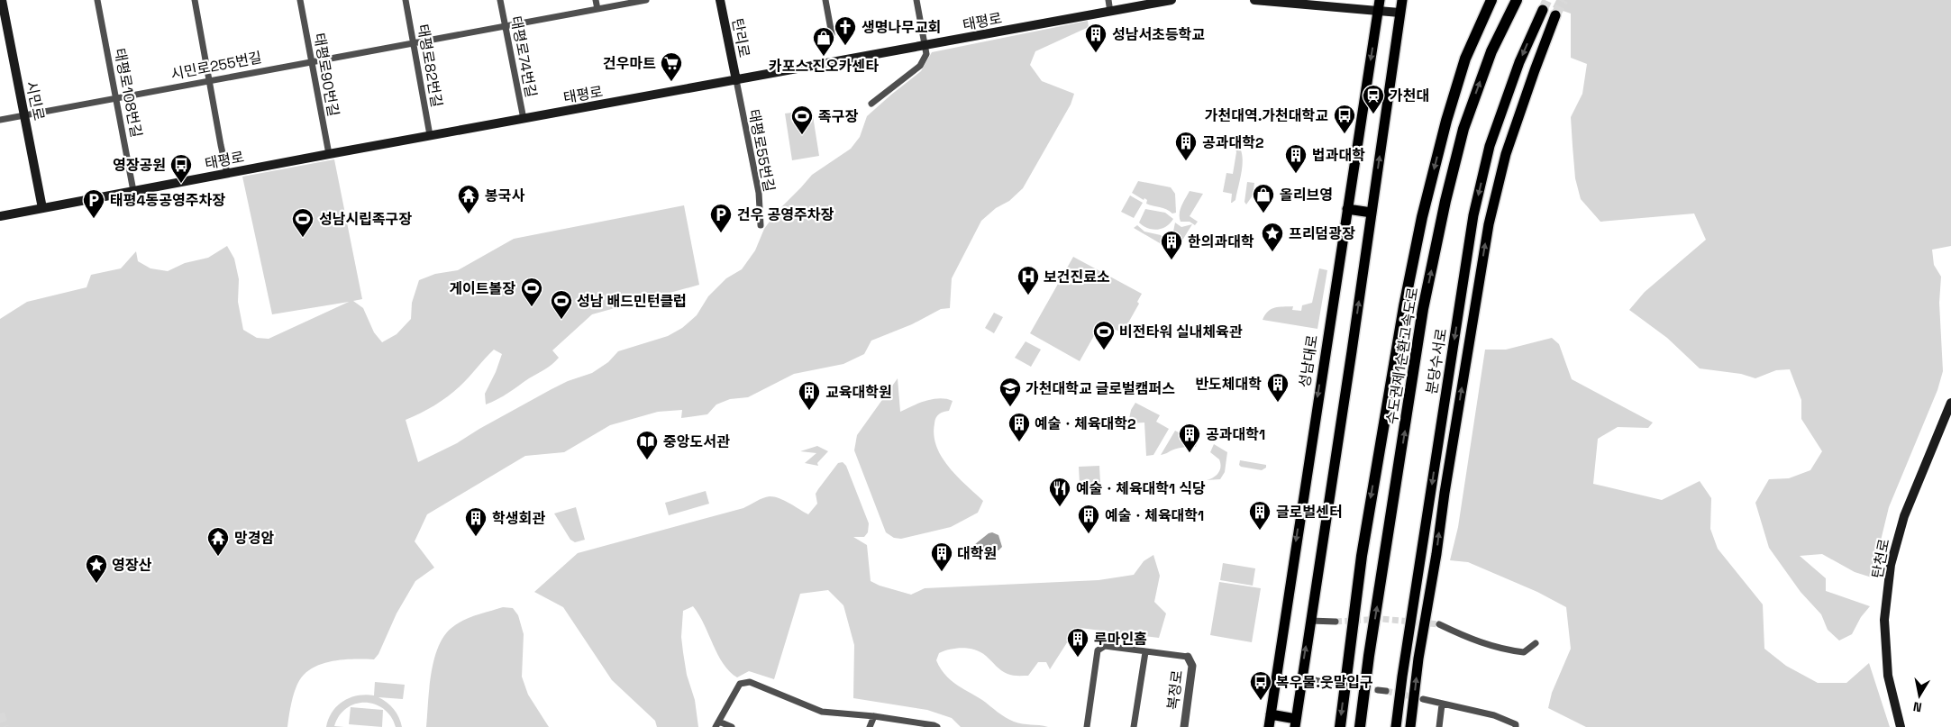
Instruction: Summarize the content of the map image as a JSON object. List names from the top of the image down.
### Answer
{
  "streets": {
    "highway": ["수도권제1순환고속도로"],
    "main road": [
      "태평로",
      "탄리로",
      "시민로",
      "성남대로",
      "분당수서로",
      "탄천로"
    ],
    "street": [
      "태평로74번길",
      "시민로255번길",
      "태평로82번길",
      "태평로90번길",
      "태평로108번길",
      "태평로55번길",
      "복정로"
    ]
  },
  "crossings": [
    ["태평로", "탄리로"],
    ["태평로", "태평로74번길"],
    ["태평로", "태평로82번길"],
    ["태평로", "태평로90번길"],
    ["태평로", "태평로108번길"],
    ["태평로", "시민로"],
    ["태평로", "태평로55번길"],
    ["탄리로", "태평로55번길"],
    ["태평로74번길", "시민로255번길"],
    ["시민로255번길", "태평로82번길"],
    ["시민로255번길", "태평로90번길"],
    ["시민로255번길", "태평로108번길"],
    ["시민로255번길", "시민로"]
  ],
  "places": {
    "church": ["생명나무교회"],
    "building": [
      "성남서초등학교",
      "공과대학2",
      "법과대학",
      "한의과대학",
      "반도체대학",
      "교육대학원",
      "예술ㆍ체육대학2",
      "공과대학1",
      "글로벌센터",
      "예술ㆍ체육대학1",
      "학생회관",
      "대학원",
      "루마인홈"
    ],
    "shop": ["카포스 진오카센타", "올리브영"],
    "supermarket": ["건우마트"],
    "station": ["가천대"],
    "bus stop": ["가천대역.가천대학교", "영장공원", "복우물.웃말입구"],
    "sports": [
      "족구장",
      "성남시립족구장",
      "게이트볼장",
      "성남 배드민턴클럽",
      "비전타워 실내체육관"
    ],
    "temple": ["봉국사", "망경암"],
    "parking": ["태평4동공영주차장", "건우 공영주차장"],
    "place": ["프리덤광장", "영장산"],
    "hospital": ["보건진료소"],
    "school or university": ["가천대학교 글로벌캠퍼스"],
    "library": ["중앙도서관"],
    "restaurant": ["예술ㆍ체육대학1 식당"]
  },
  "north": "bottom"
}
